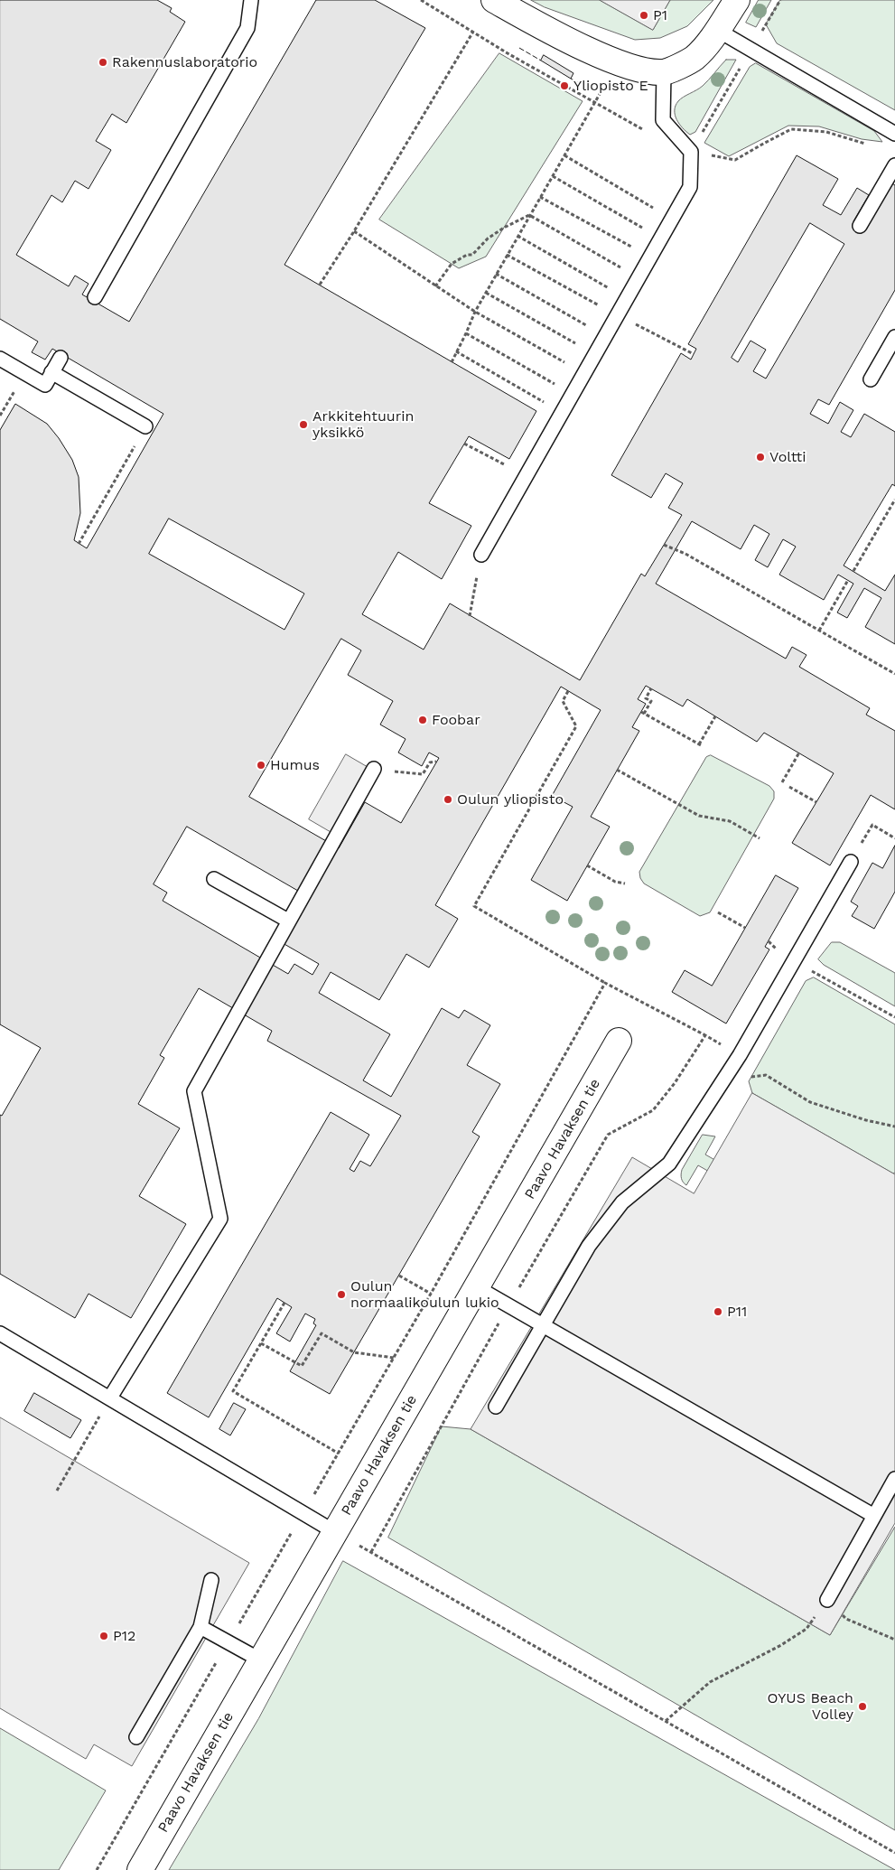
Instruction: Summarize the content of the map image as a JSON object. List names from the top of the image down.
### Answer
{
  "streets": {
    "street": ["Paavo Havaksen tie"]
  },
  "places": [
    "P1",
    "Rakennuslaboratorio",
    "Yliopisto E",
    "Arkkitehtuurin yksikkö",
    "Voltti",
    "Foobar",
    "Humus",
    "Oulun yliopisto",
    "Oulun normaalikoulun lukio",
    "P11",
    "P12",
    "OYUS Beach Volley"
  ]
}
